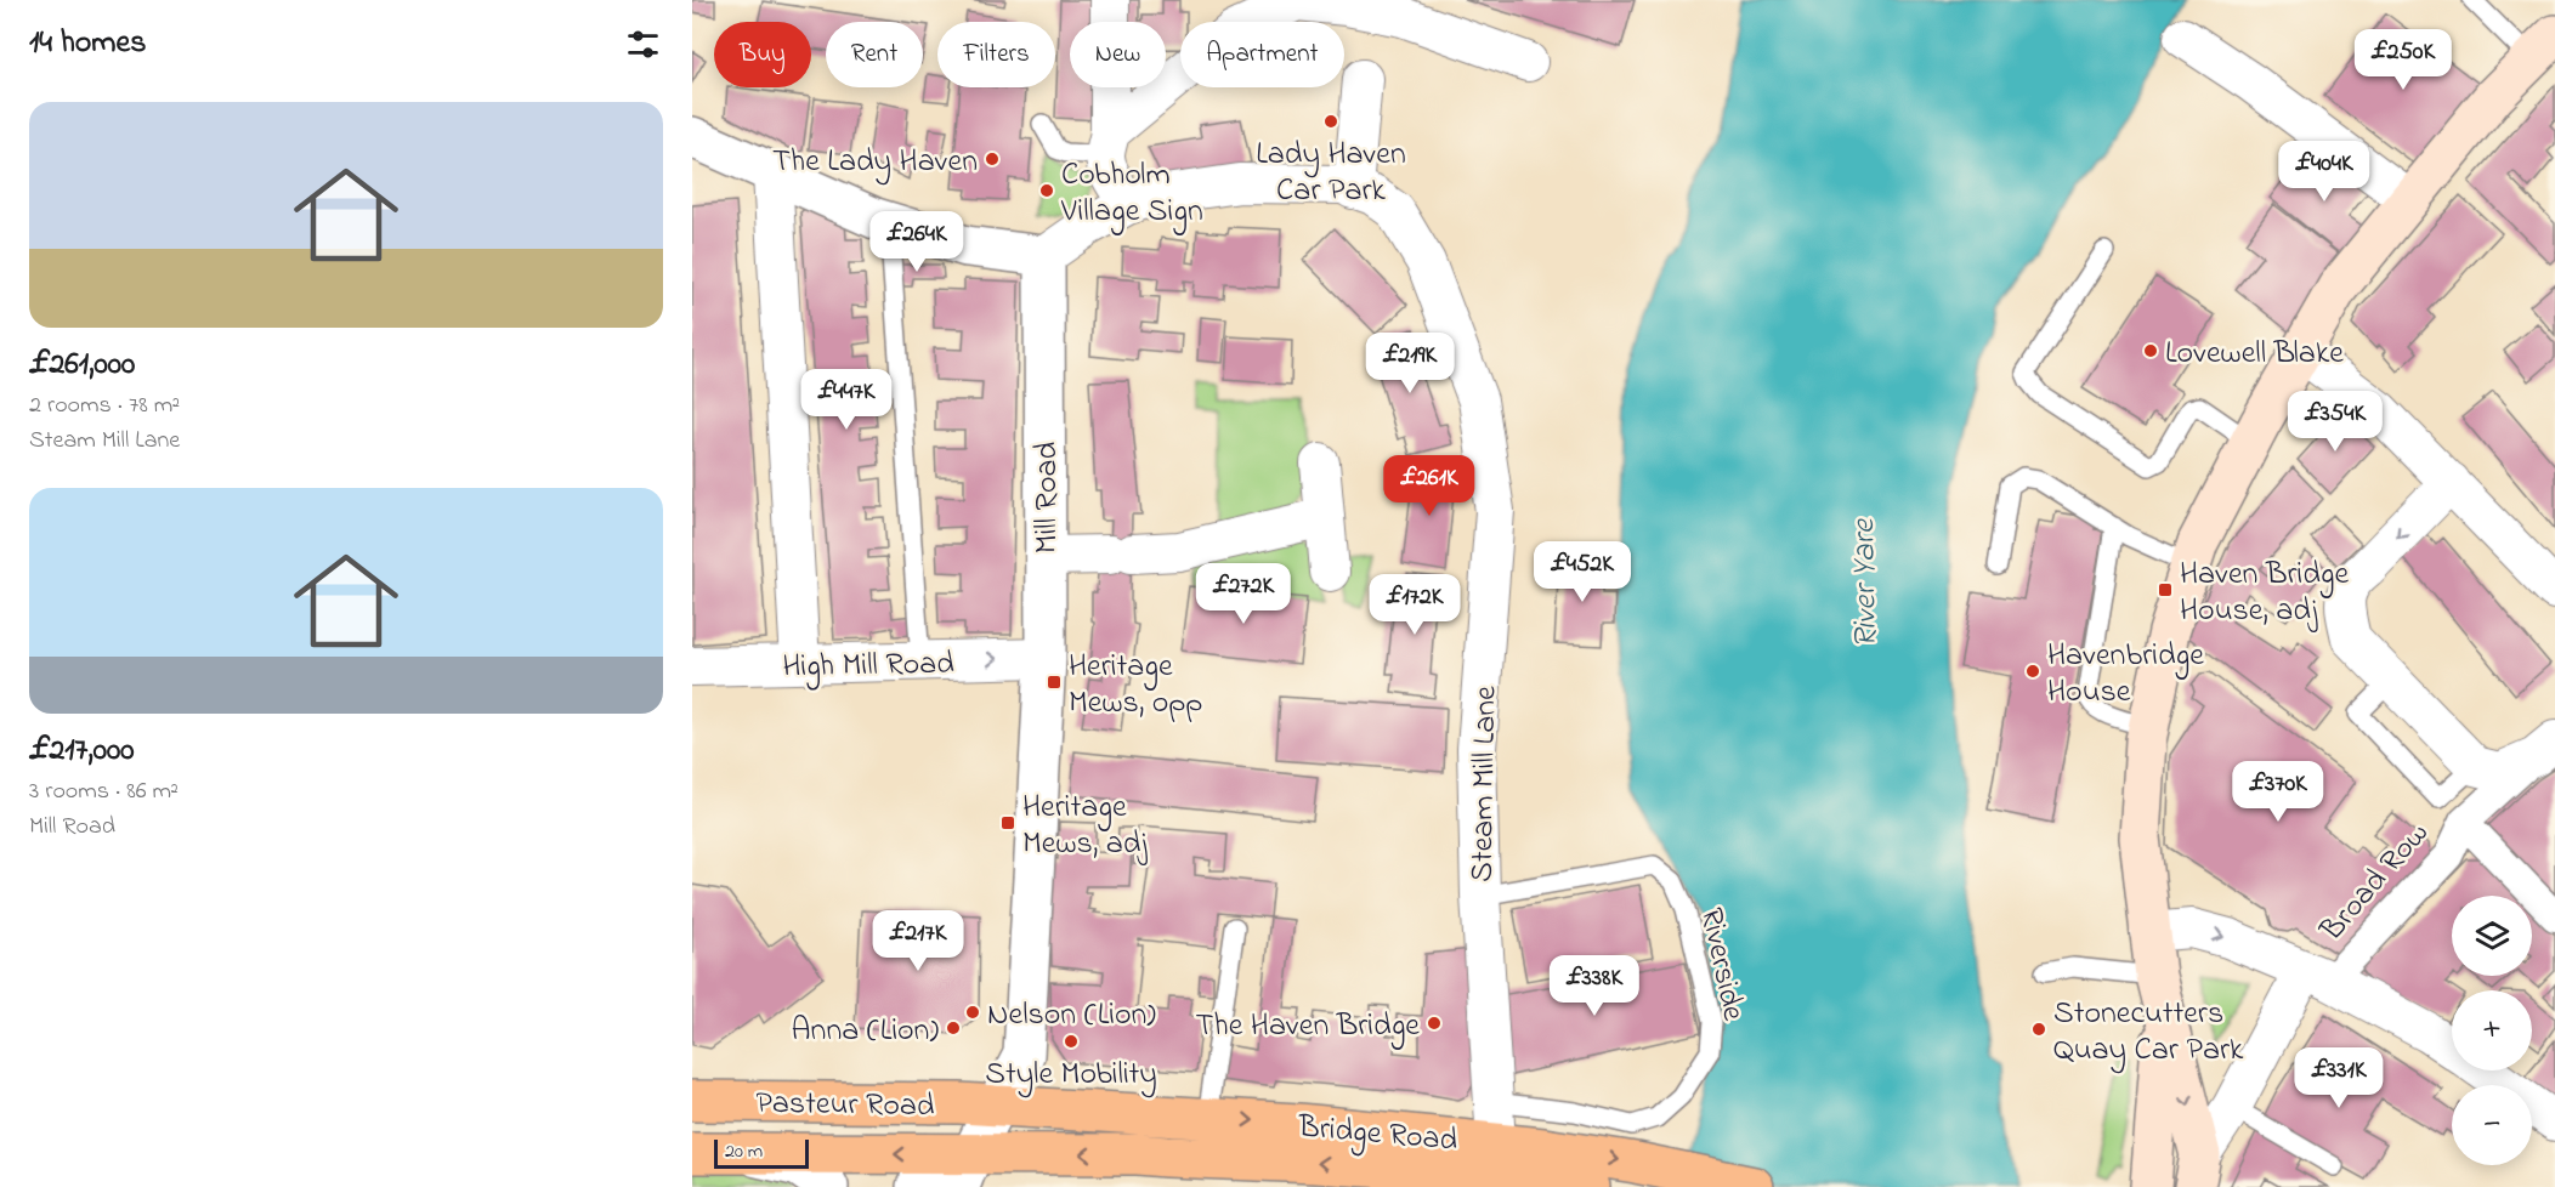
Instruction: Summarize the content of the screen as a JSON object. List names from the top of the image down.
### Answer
{
  "streets": {
    "main road": ["Pasteur Road", "Bridge Road"],
    "street": [
      "Mill Road",
      "High Mill Road",
      "Steam Mill Lane",
      "Broad Row"
    ],
    "lane": ["Riverside"]
  },
  "crossings": [
    ["Mill Road", "High Mill Road"],
    ["Mill Road", "Pasteur Road"],
    ["Mill Road", "Bridge Road"],
    ["Steam Mill Lane", "Riverside"],
    ["Steam Mill Lane", "Bridge Road"],
    ["Pasteur Road", "Bridge Road"]
  ],
  "one_way": ["High Mill Road"],
  "water": ["River Yare"],
  "places": {
    "other": [
      "Lady Haven Car Park",
      "The Lady Haven",
      "Cobholm Village Sign",
      "Lovewell Blake",
      "Havenbridge House",
      "Nelson (Lion)",
      "The Haven Bridge",
      "Anna (Lion)",
      "Stonecutters Quay Car Park",
      "Style Mobility"
    ],
    "transit": ["Haven Bridge House, adj", "Heritage Mews, opp", "Heritage Mews, adj"]
  },
  "scale_bar": "20 m",
  "page": {
    "heading": "14 homes",
    "chip": [
      "Buy",
      "Rent",
      "Filters",
      "New",
      "Apartment"
    ],
    "price": [
      "£250K",
      "£404K",
      "£264K",
      "£219K",
      "£447K",
      "£354K",
      "£261K",
      "£452K",
      "£272K",
      "£172K",
      "£370K",
      "£217K",
      "£338K",
      "£331K"
    ],
    "list": [
      {
        "name": "£261,000",
        "note": "2 rooms · 78 m² · Steam Mill Lane"
      },
      {
        "name": "£217,000",
        "note": "3 rooms · 86 m² · Mill Road"
      }
    ],
    "map_buttons": ["+", "−"],
    "scale": "20 m"
  }
}
